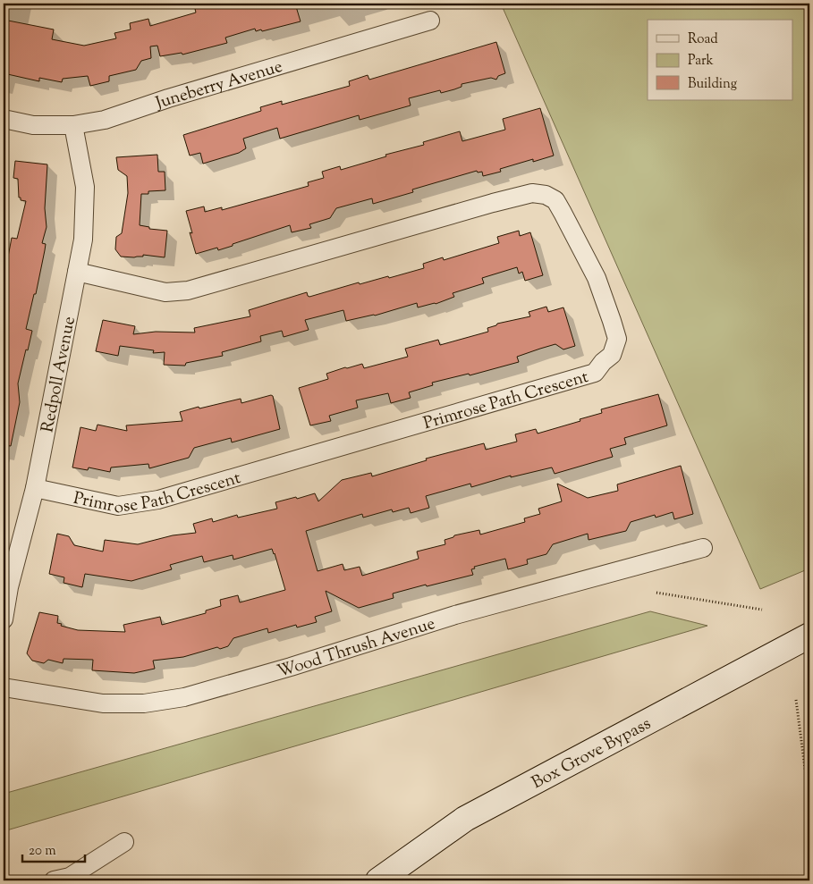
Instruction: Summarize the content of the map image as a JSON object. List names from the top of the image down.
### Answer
{
  "streets": {
    "main road": ["Box Grove Bypass"],
    "street": [
      "Juneberry Avenue",
      "Redpoll Avenue",
      "Primrose Path Crescent",
      "Wood Thrush Avenue"
    ]
  },
  "crossings": [
    ["Juneberry Avenue", "Redpoll Avenue"],
    ["Redpoll Avenue", "Primrose Path Crescent"]
  ],
  "legend": ["Road", "Park", "Building"],
  "scale_bar": "20 m"
}
